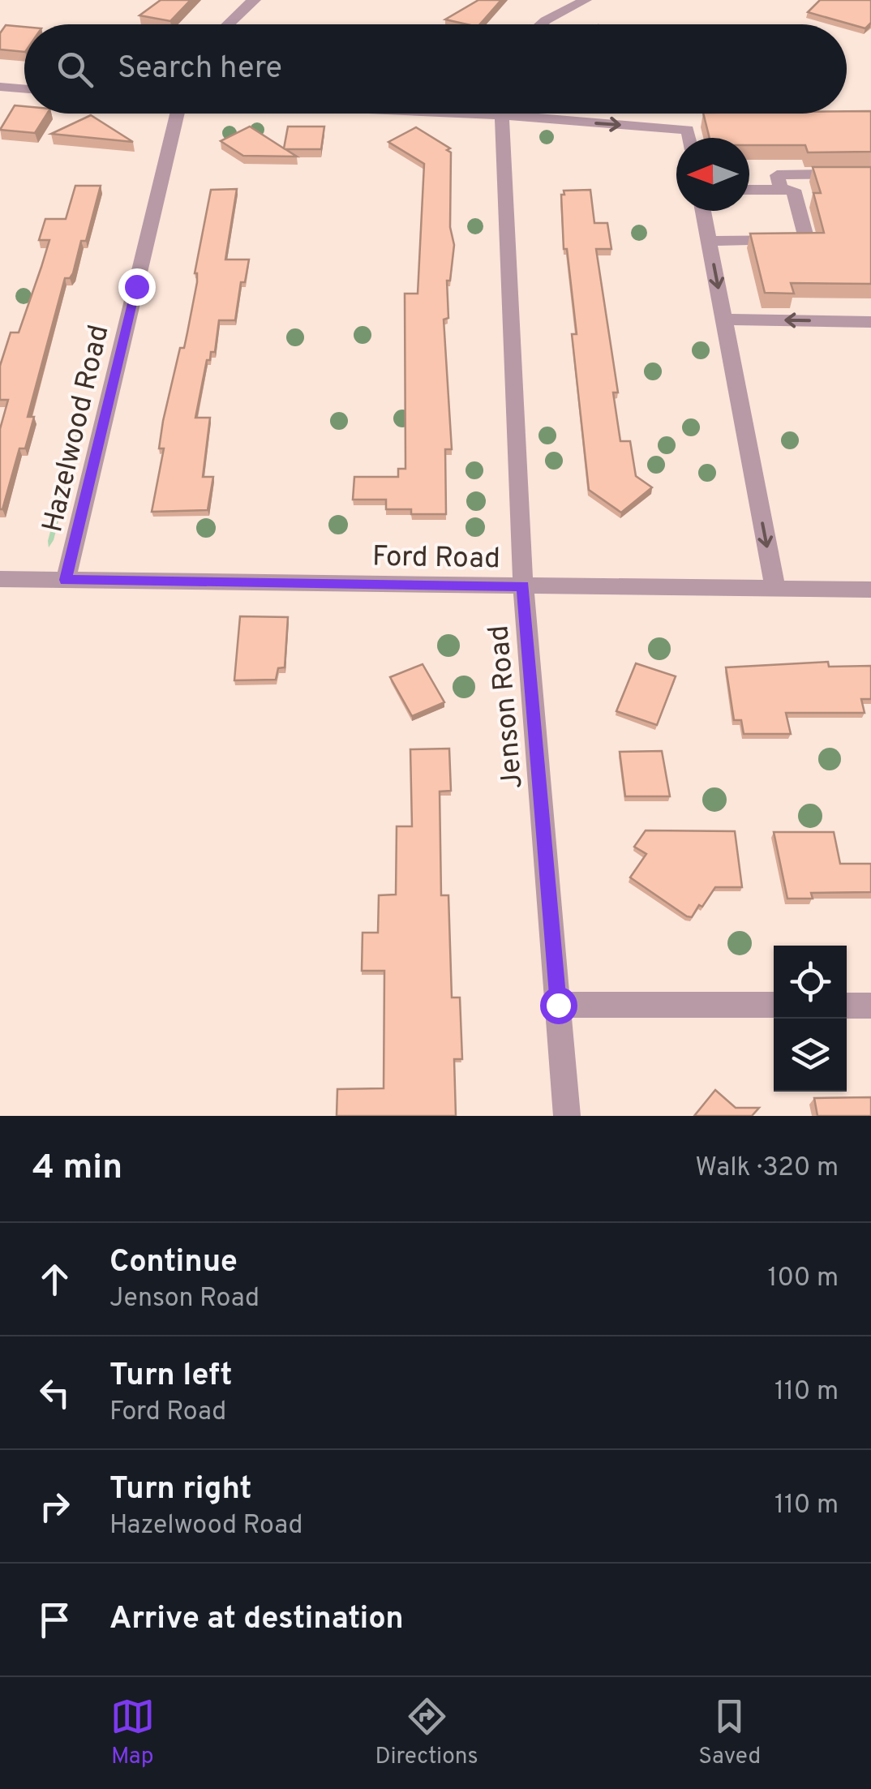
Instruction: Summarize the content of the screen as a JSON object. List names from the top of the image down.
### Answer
{
  "streets": {
    "street": ["Hazelwood Road", "Ford Road", "Jenson Road"]
  },
  "crossings": [
    ["Hazelwood Road", "Ford Road"],
    ["Ford Road", "Jenson Road"]
  ],
  "north": "left",
  "page": {
    "search": "Search here",
    "heading": ["4 min", "Walk · 320 m"],
    "list": [
      ["Continue", "Jenson Road", "100 m"],
      ["Turn left", "Ford Road", "110 m"],
      ["Turn right", "Hazelwood Road", "110 m"],
      "Arrive at destination"
    ],
    "nav": ["Map", "Directions", "Saved"]
  }
}
